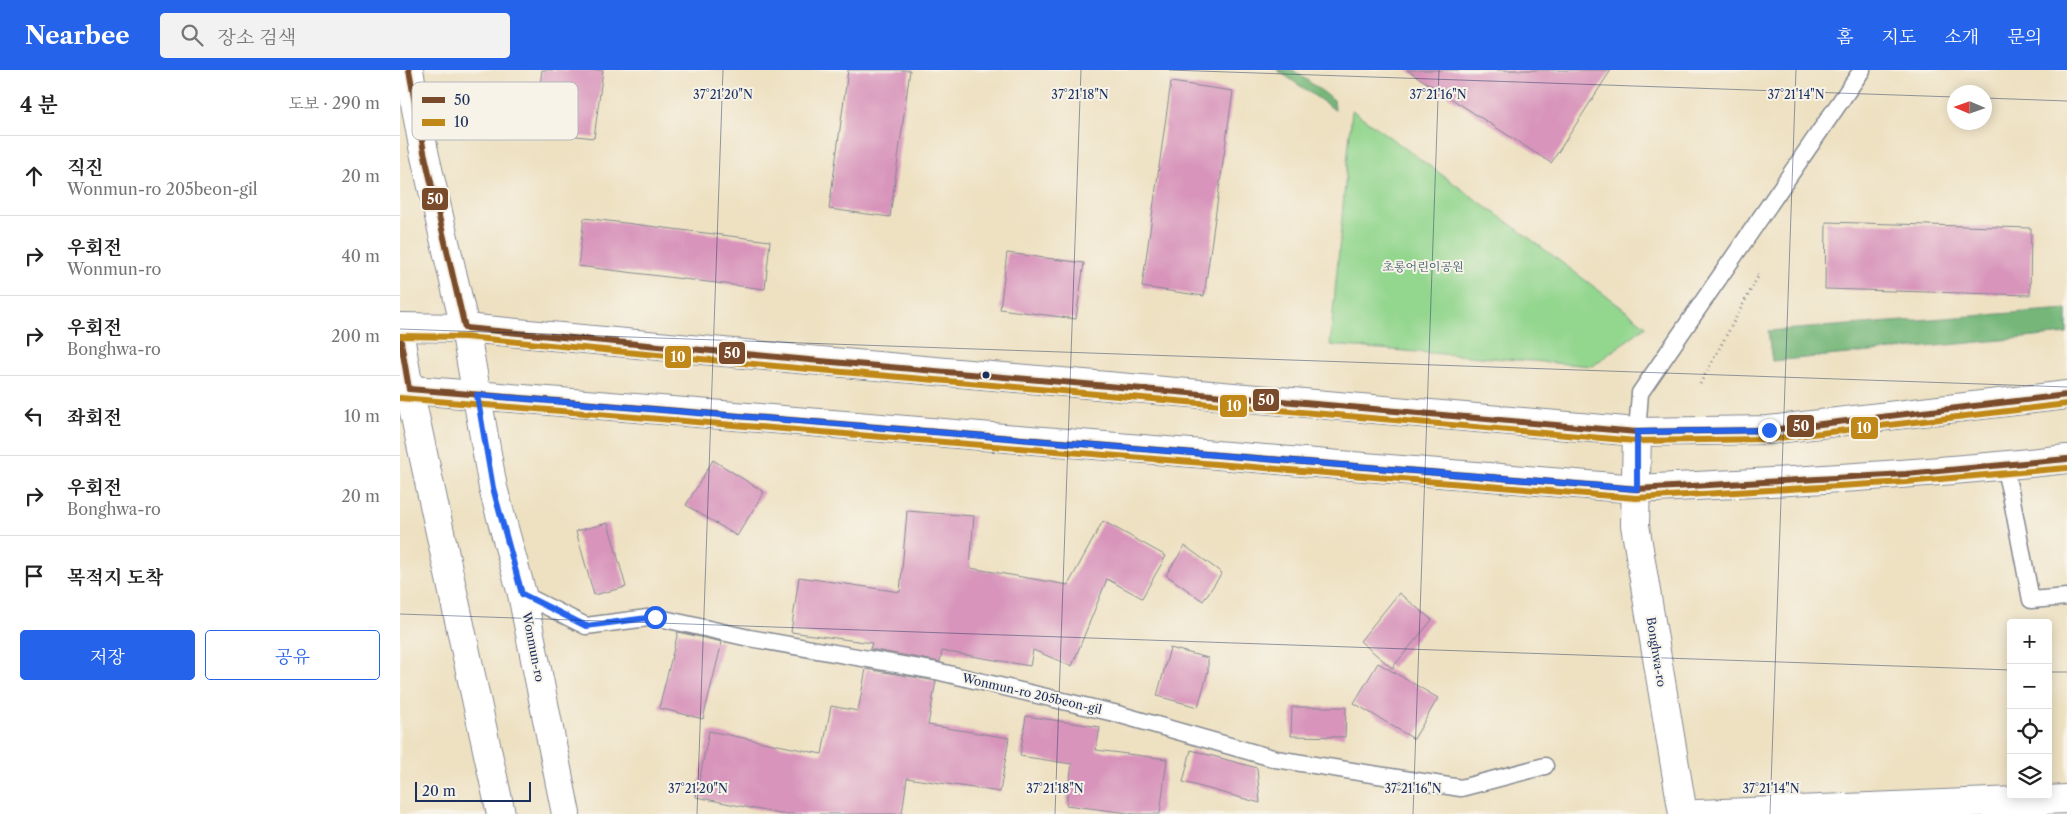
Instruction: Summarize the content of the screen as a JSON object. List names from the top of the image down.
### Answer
{
  "streets": {
    "street": ["Wonmun-ro", "Bonghwa-ro"],
    "lane": ["Wonmun-ro 205beon-gil"]
  },
  "crossings": [
    ["Wonmun-ro", "Wonmun-ro 205beon-gil"]
  ],
  "parks": ["초롱어린이공원"],
  "lines": ["transit line 50", "transit line 10"],
  "legend": ["50", "10"],
  "scale_bar": "20 m",
  "north": "left",
  "page": {
    "header": "Nearbee",
    "search": "장소 검색",
    "nav": [
      "홈",
      "지도",
      "소개",
      "문의"
    ],
    "heading": ["4 분", "도보 · 290 m"],
    "list": [
      ["직진", "Wonmun-ro 205beon-gil", "20 m"],
      ["우회전", "Wonmun-ro", "40 m"],
      ["우회전", "Bonghwa-ro", "200 m"],
      ["좌회전", "10 m"],
      ["우회전", "Bonghwa-ro", "20 m"],
      "목적지 도착"
    ],
    "buttons": ["저장", "공유"],
    "map_buttons": ["+", "−"],
    "scale": "20 m"
  },
  "coordinates": [
    "37°21'20\"N",
    "37°21'18\"N",
    "37°21'16\"N",
    "37°21'14\"N"
  ]
}
